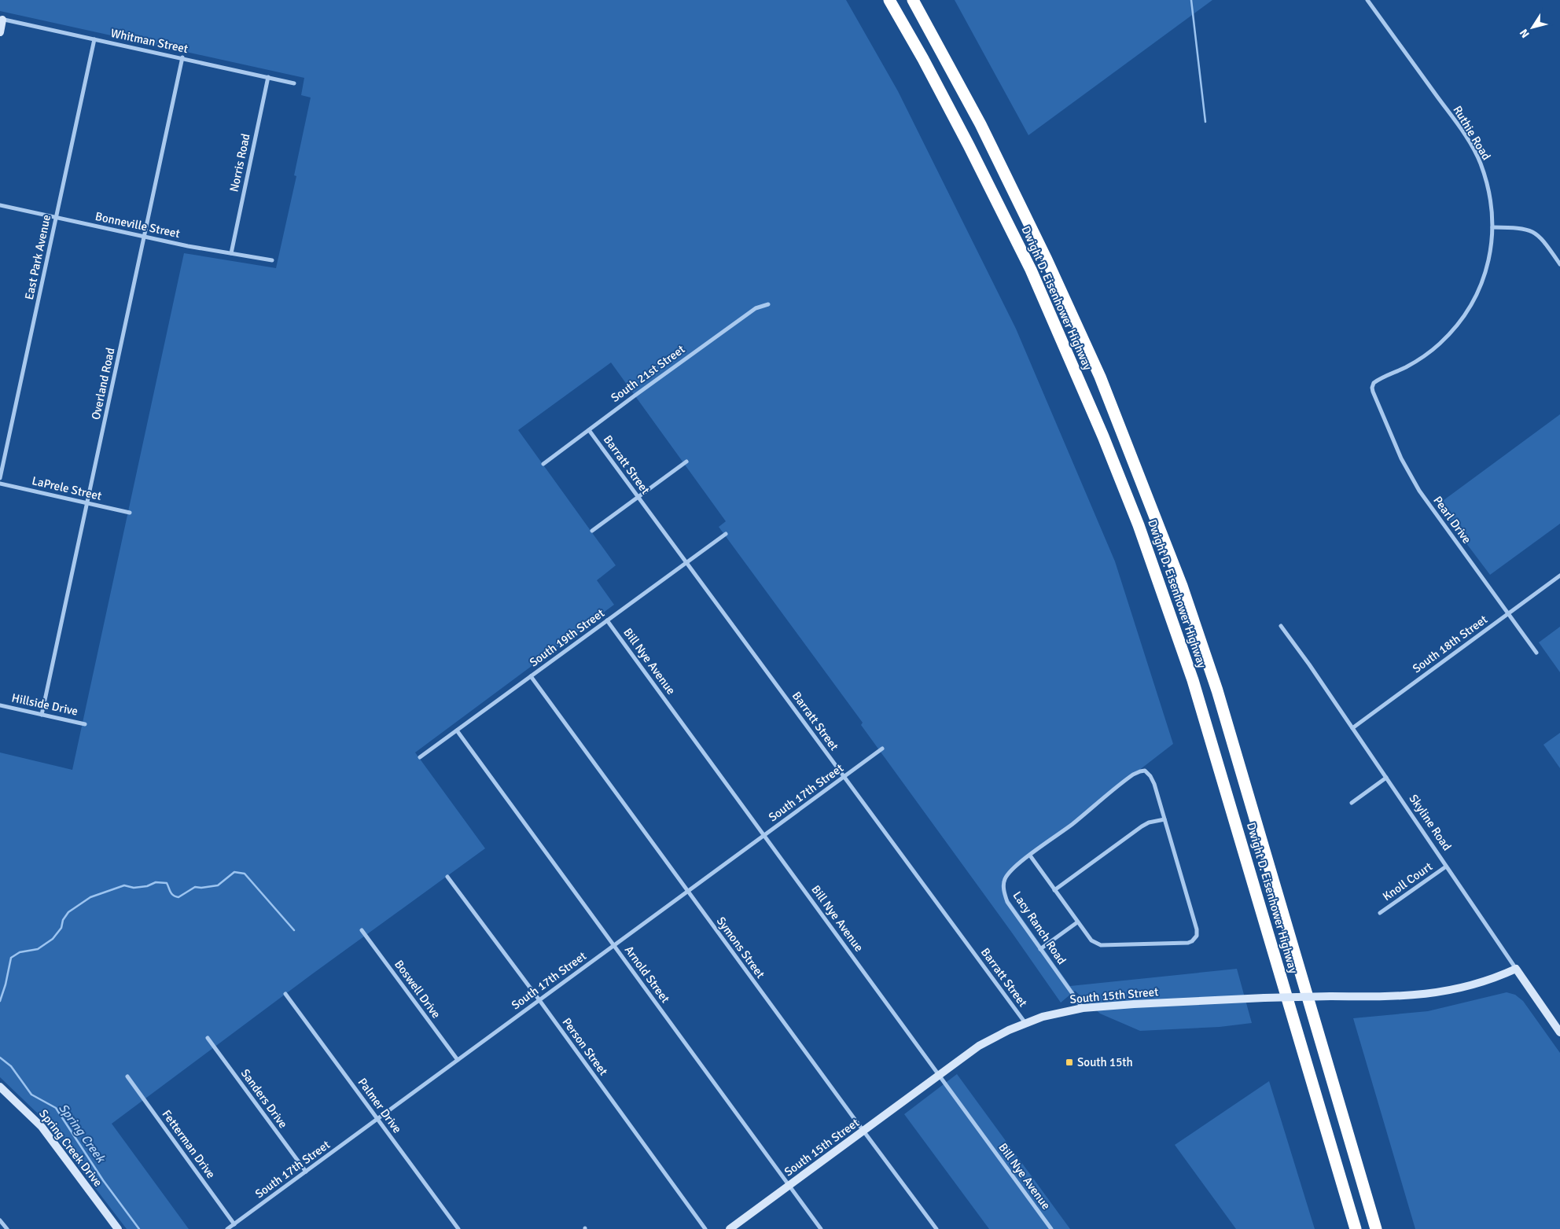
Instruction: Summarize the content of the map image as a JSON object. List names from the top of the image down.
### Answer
{
  "streets": {
    "highway": ["Dwight D. Eisenhower Highway"],
    "main road": ["Skyline Road", "South 15th Street", "Spring Creek Drive"],
    "street": [
      "Whitman Street",
      "Ruthie Road",
      "Norris Road",
      "Bonneville Street",
      "East Park Avenue",
      "South 21st Street",
      "Overland Road",
      "Barratt Street",
      "LaPrele Street",
      "Pearl Drive",
      "South 19th Street",
      "South 18th Street",
      "Bill Nye Avenue",
      "Hillside Drive",
      "South 17th Street",
      "Knoll Court",
      "Lacy Ranch Road",
      "Symons Street",
      "Arnold Street",
      "Boswell Drive",
      "Person Street",
      "Sanders Drive",
      "Palmer Drive",
      "Fetterman Drive"
    ]
  },
  "crossings": [
    ["Whitman Street", "Norris Road"],
    ["Whitman Street", "East Park Avenue"],
    ["Whitman Street", "Overland Road"],
    ["Ruthie Road", "Pearl Drive"],
    ["Norris Road", "Bonneville Street"],
    ["Bonneville Street", "East Park Avenue"],
    ["Bonneville Street", "Overland Road"],
    ["South 21st Street", "Barratt Street"],
    ["Overland Road", "LaPrele Street"],
    ["Overland Road", "Hillside Drive"],
    ["Barratt Street", "South 19th Street"],
    ["Barratt Street", "South 17th Street"],
    ["Barratt Street", "South 15th Street"],
    ["Pearl Drive", "South 18th Street"],
    ["South 19th Street", "Bill Nye Avenue"],
    ["South 19th Street", "Symons Street"],
    ["South 19th Street", "Arnold Street"],
    ["South 18th Street", "Skyline Road"],
    ["Bill Nye Avenue", "South 17th Street"],
    ["Bill Nye Avenue", "South 15th Street"],
    ["South 17th Street", "Symons Street"],
    ["South 17th Street", "Arnold Street"],
    ["South 17th Street", "Boswell Drive"],
    ["South 17th Street", "Person Street"],
    ["South 17th Street", "Sanders Drive"],
    ["South 17th Street", "Palmer Drive"],
    ["South 17th Street", "Fetterman Drive"],
    ["Skyline Road", "Knoll Court"],
    ["Skyline Road", "South 15th Street"],
    ["Lacy Ranch Road", "South 15th Street"],
    ["Symons Street", "South 15th Street"],
    ["Arnold Street", "South 15th Street"]
  ],
  "water": ["Spring Creek"],
  "places": {
    "transit": ["South 15th"]
  },
  "north": "bottom left"
}
